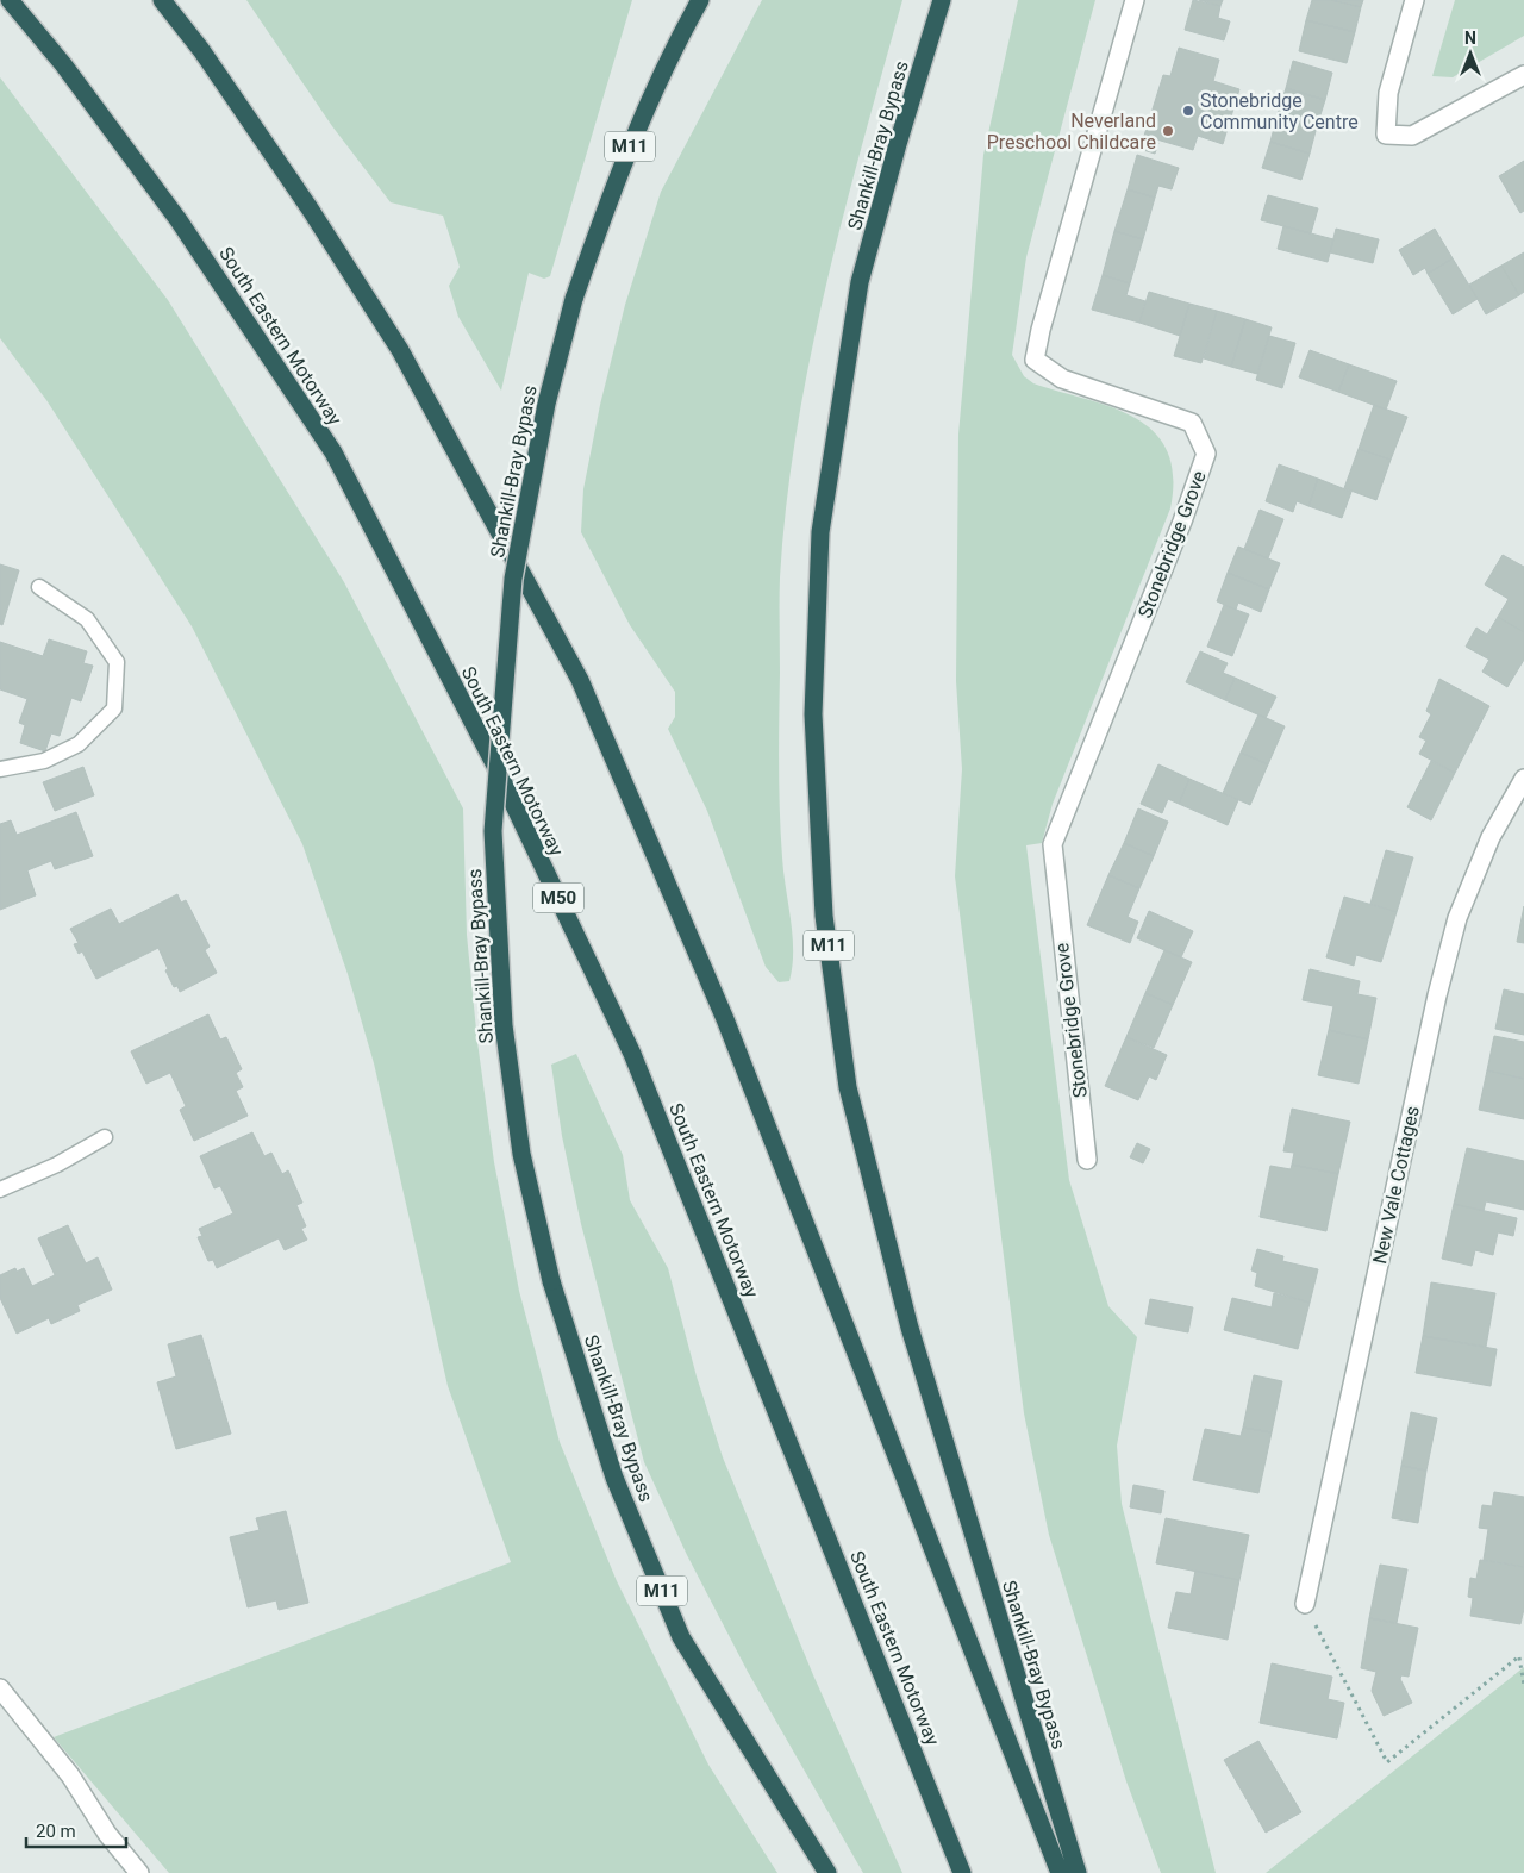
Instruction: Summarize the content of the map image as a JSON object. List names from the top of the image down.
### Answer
{
  "streets": {
    "highway": [
      "Shankill-Bray Bypass",
      "M11",
      "South Eastern Motorway",
      "M50"
    ],
    "street": ["Stonebridge Grove", "New Vale Cottages"]
  },
  "places": ["Stonebridge Community Centre", "Neverland Preschool Childcare"],
  "scale_bar": "20 m",
  "north": "top"
}
